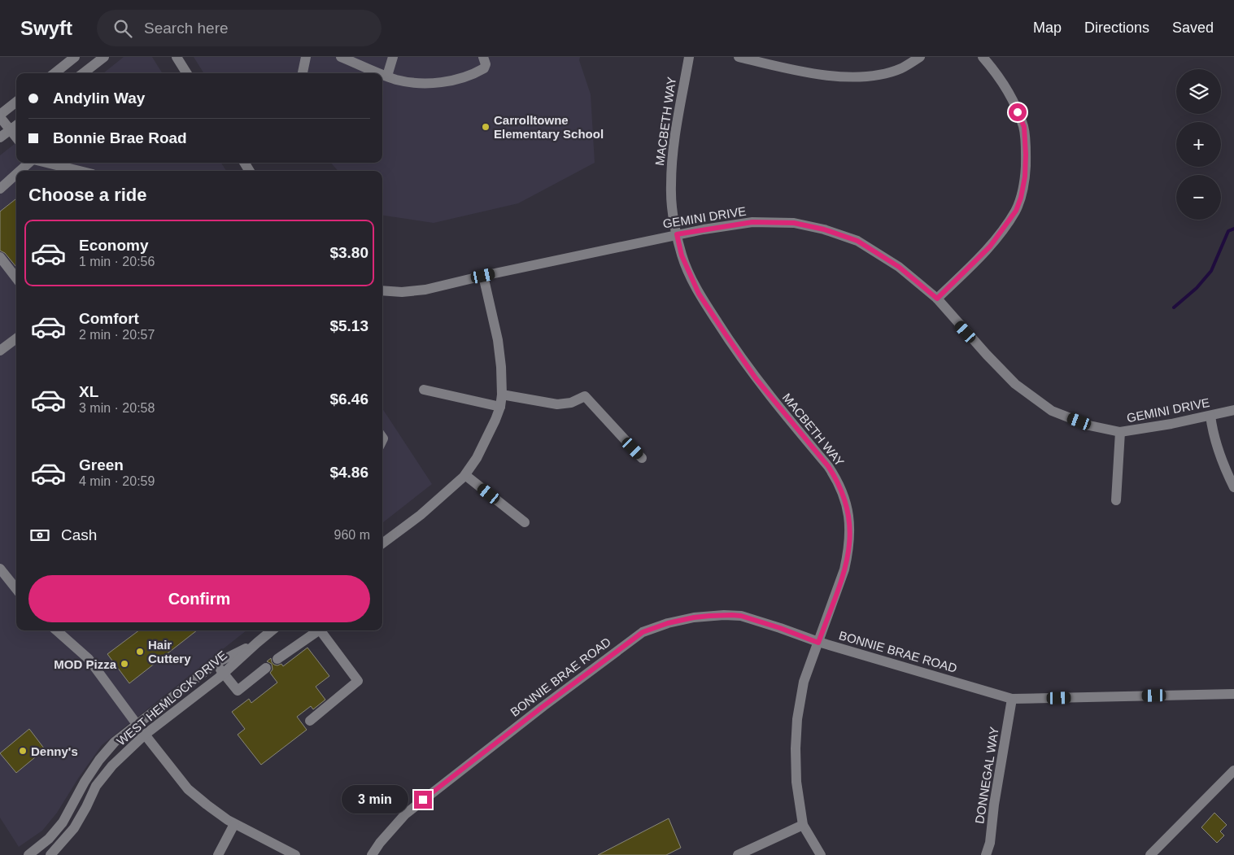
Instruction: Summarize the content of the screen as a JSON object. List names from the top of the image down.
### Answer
{
  "streets": {
    "street": [
      "MACBETH WAY",
      "GEMINI DRIVE",
      "BONNIE BRAE ROAD",
      "WEST HEMLOCK DRIVE",
      "DONNEGAL WAY"
    ]
  },
  "crossings": [
    ["MACBETH WAY", "GEMINI DRIVE"],
    ["MACBETH WAY", "BONNIE BRAE ROAD"],
    ["BONNIE BRAE ROAD", "DONNEGAL WAY"]
  ],
  "places": [
    "Carrolltowne Elementary School",
    "Hair Cuttery",
    "MOD Pizza",
    "Denny's"
  ],
  "page": {
    "header": "Swyft",
    "search": "Search here",
    "nav": ["Map", "Directions", "Saved"],
    "map_buttons": ["+", "−"],
    "banner": ["Andylin Way", "Bonnie Brae Road"],
    "heading": "Choose a ride",
    "list": [
      {
        "name": "Economy",
        "note": "1 min · 20:56",
        "value": "$3.80"
      },
      {
        "name": "Comfort",
        "note": "2 min · 20:57",
        "value": "$5.13"
      },
      {
        "name": "XL",
        "note": "3 min · 20:58",
        "value": "$6.46"
      },
      {
        "name": "Green",
        "note": "4 min · 20:59",
        "value": "$4.86"
      }
    ],
    "pay": ["Cash", "960 m"],
    "buttons": "Confirm",
    "bubble": "3 min"
  }
}
